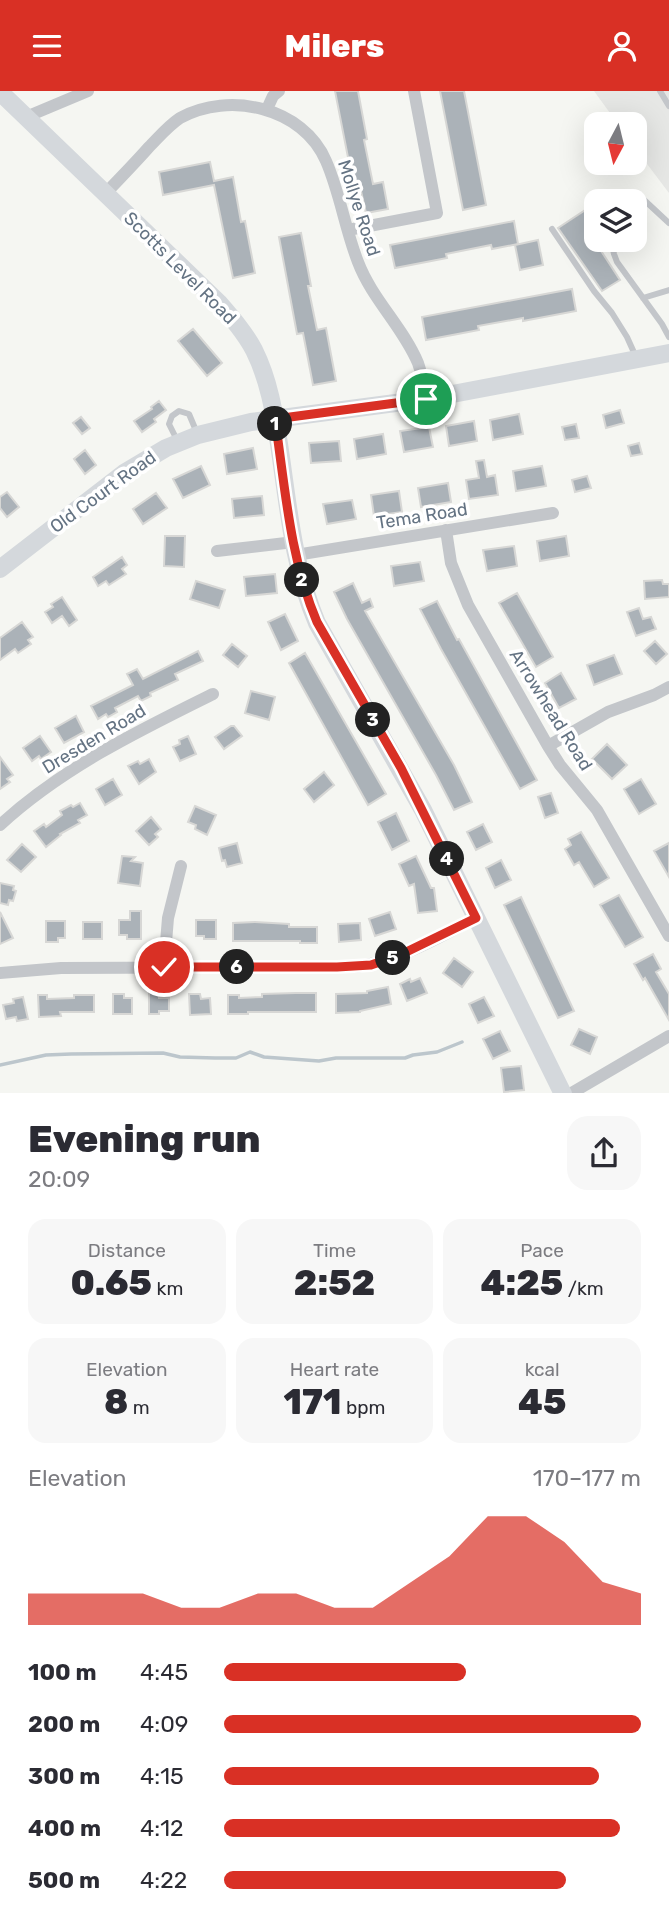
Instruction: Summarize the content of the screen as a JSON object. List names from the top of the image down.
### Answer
{
  "streets": {
    "main road": ["Scotts Level Road", "Old Court Road"],
    "street": [
      "Mollye Road",
      "Tema Road",
      "Arrowhead Road",
      "Dresden Road"
    ]
  },
  "crossings": [
    ["Mollye Road", "Scotts Level Road"],
    ["Mollye Road", "Old Court Road"],
    ["Scotts Level Road", "Old Court Road"],
    ["Scotts Level Road", "Tema Road"],
    ["Tema Road", "Arrowhead Road"]
  ],
  "north": "bottom",
  "page": {
    "header": "Milers",
    "pins": [
      "1",
      "2",
      "3",
      "4",
      "5",
      "6"
    ],
    "heading": ["Evening run", "20:09"],
    "stats": [
      ["Distance", "0.65 km"],
      ["Time", "2:52"],
      ["Pace", "4:25 /km"],
      ["Elevation", "8 m"],
      ["Heart rate", "171 bpm"],
      ["kcal", "45"]
    ],
    "chart": ["Elevation", "170–177 m"],
    "list": [
      {
        "name": "100 m",
        "note": "4:45"
      },
      {
        "name": "200 m",
        "note": "4:09"
      },
      {
        "name": "300 m",
        "note": "4:15"
      },
      {
        "name": "400 m",
        "note": "4:12"
      },
      {
        "name": "500 m",
        "note": "4:22"
      }
    ]
  }
}
